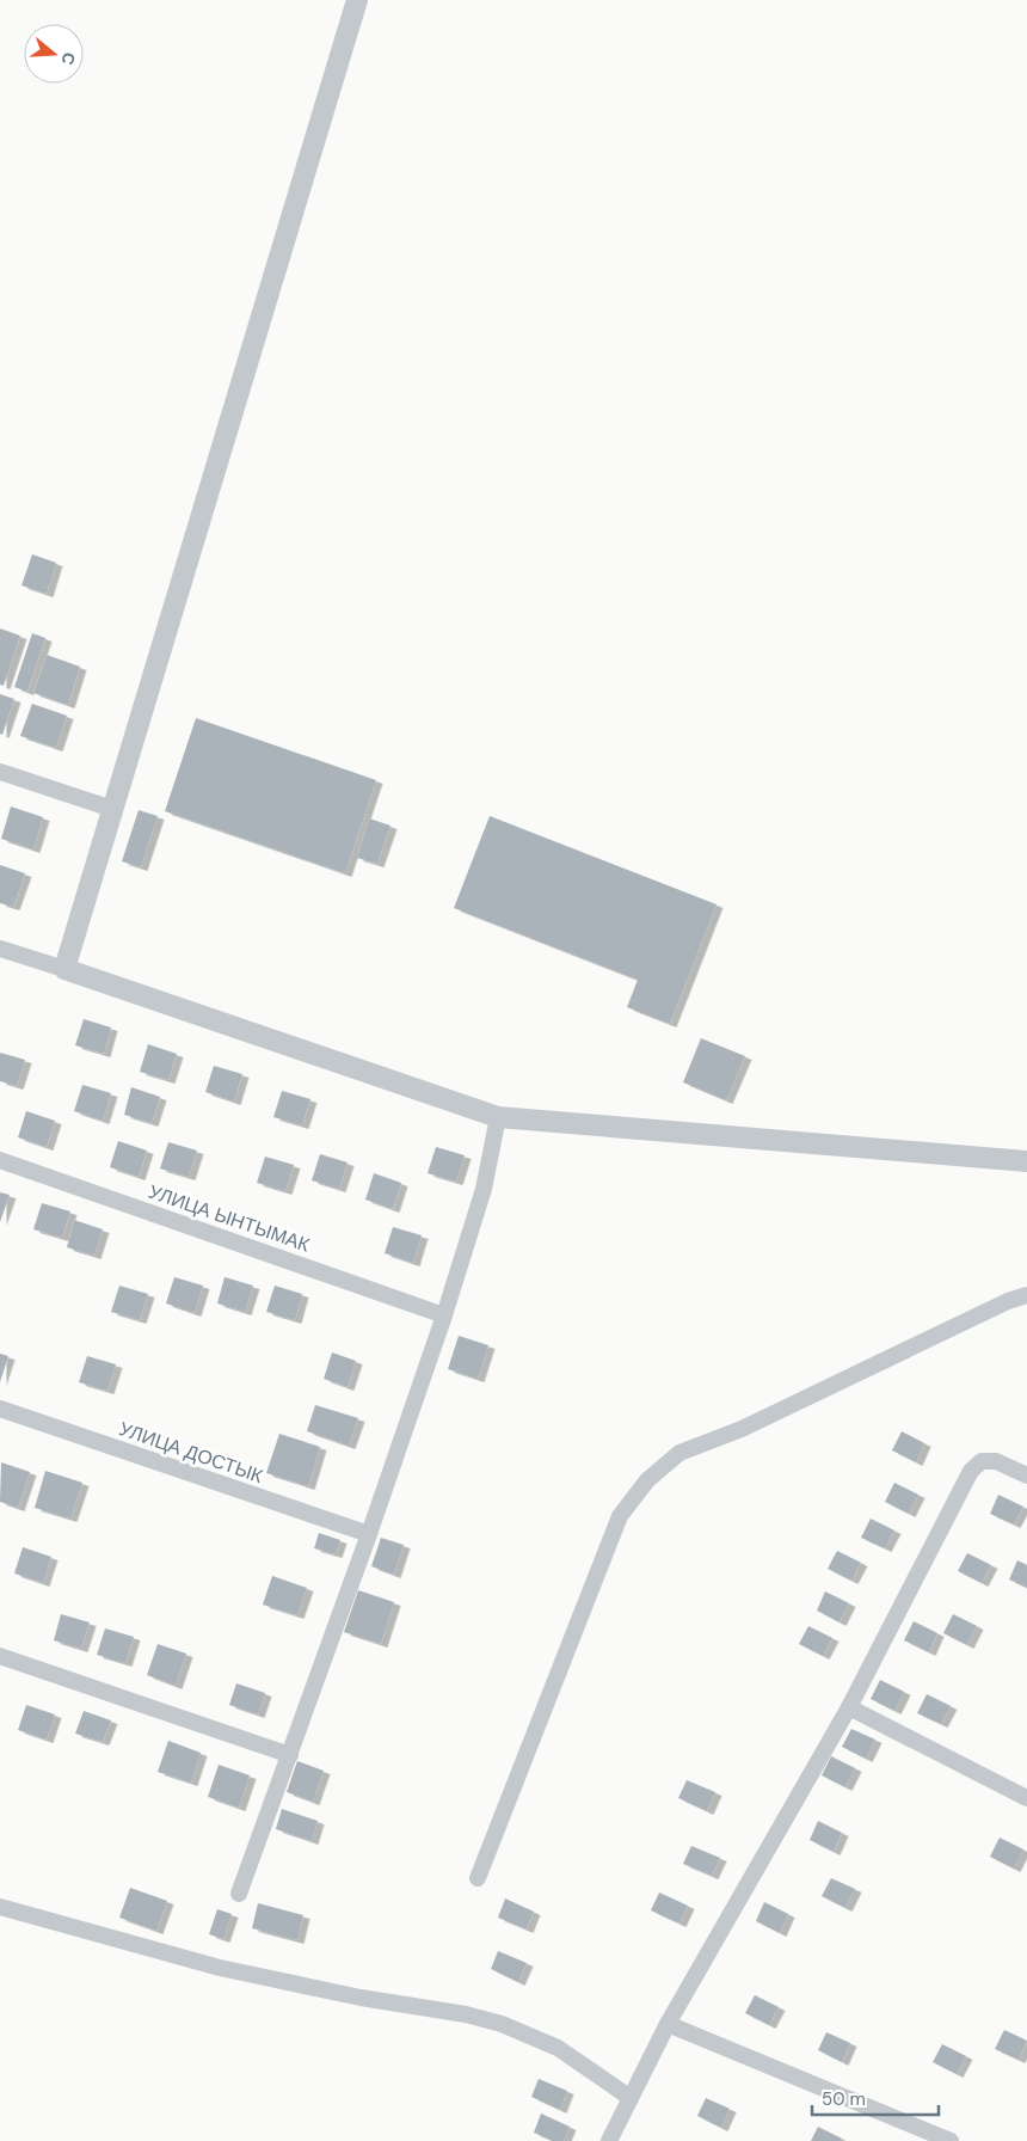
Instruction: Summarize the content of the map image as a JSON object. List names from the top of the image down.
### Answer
{
  "streets": {
    "street": ["УЛИЦА ЫНТЫМАК", "УЛИЦА ДОСТЫК"]
  },
  "scale_bar": "50 m",
  "north": "right"
}
